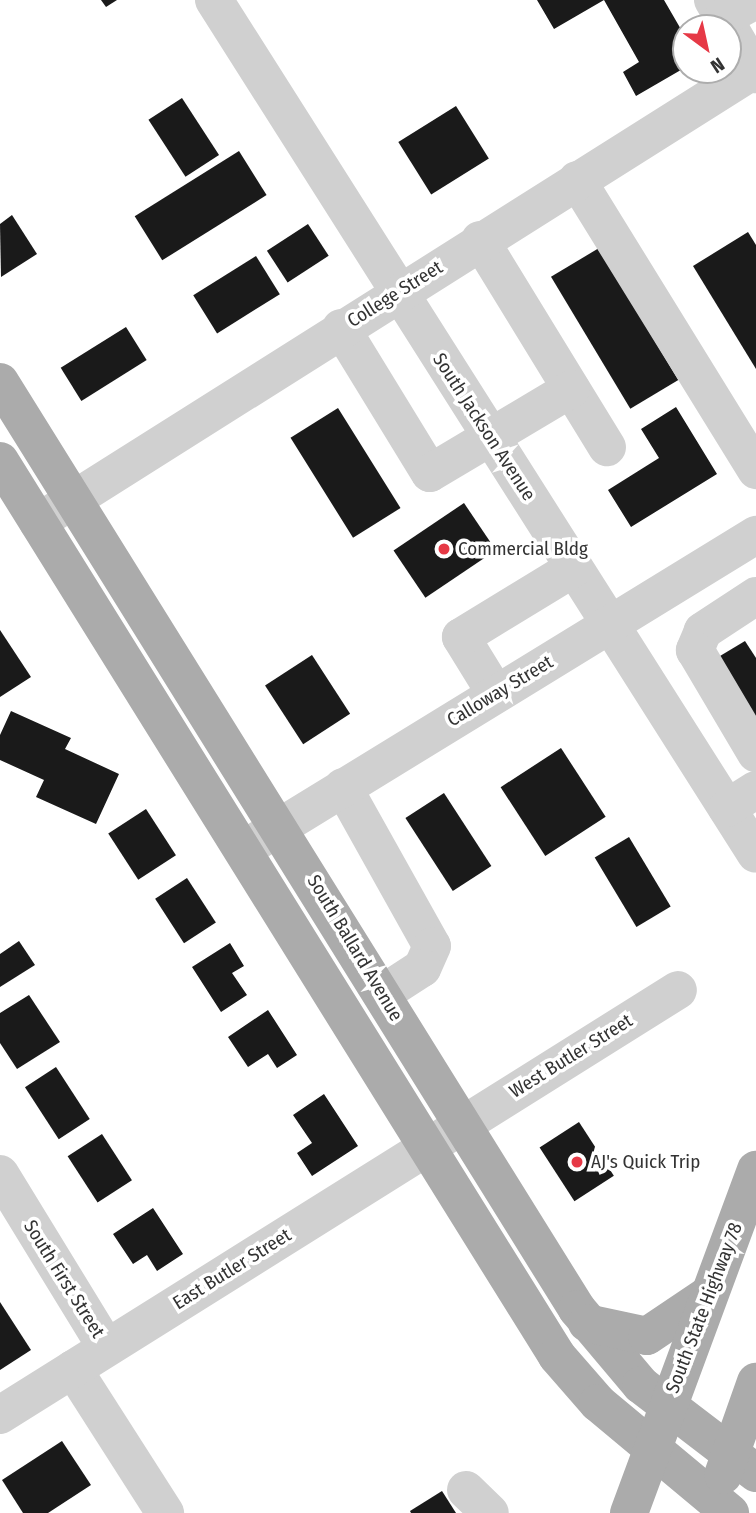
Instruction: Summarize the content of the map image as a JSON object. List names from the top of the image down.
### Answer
{
  "streets": {
    "main road": ["South Ballard Avenue", "South State Highway 78"],
    "street": [
      "College Street",
      "South Jackson Avenue",
      "Calloway Street",
      "West Butler Street",
      "East Butler Street",
      "South First Street"
    ]
  },
  "crossings": [
    ["College Street", "South Jackson Avenue"],
    ["College Street", "South Ballard Avenue"],
    ["South Jackson Avenue", "Calloway Street"],
    ["Calloway Street", "South Ballard Avenue"],
    ["South Ballard Avenue", "West Butler Street"],
    ["South Ballard Avenue", "East Butler Street"],
    ["South Ballard Avenue", "South State Highway 78"],
    ["West Butler Street", "East Butler Street"],
    ["East Butler Street", "South First Street"]
  ],
  "places": ["Commercial Bldg", "AJ's Quick Trip"],
  "north": "bottom right"
}
